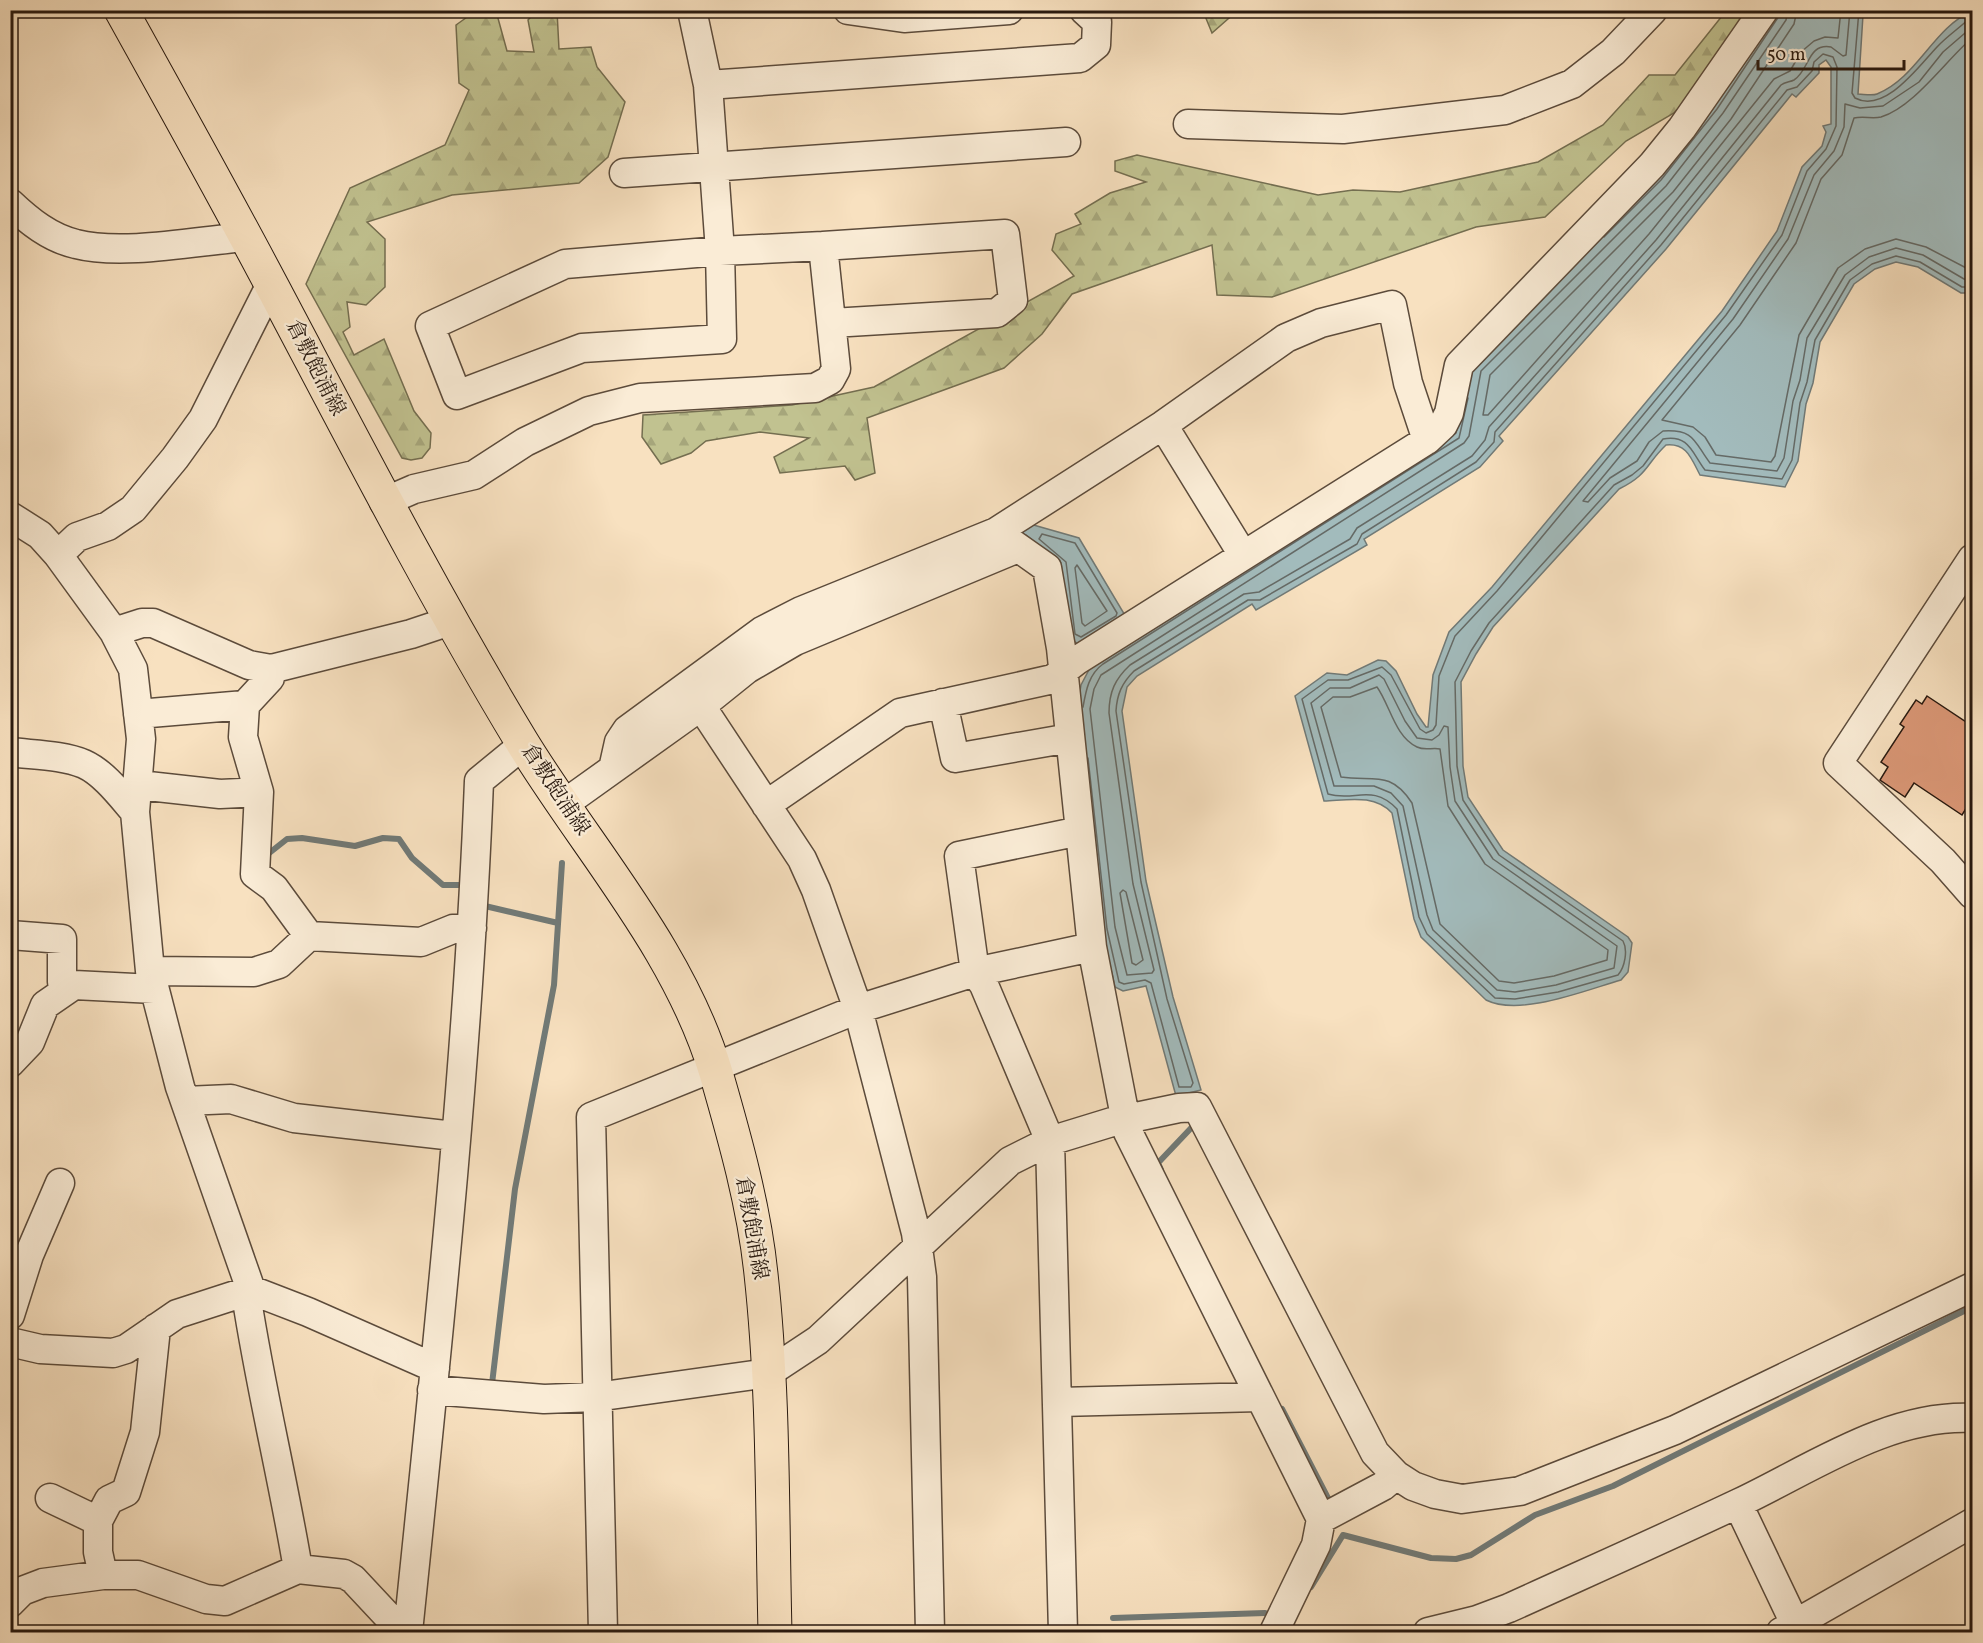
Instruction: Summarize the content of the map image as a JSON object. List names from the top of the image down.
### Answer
{
  "streets": {
    "main road": ["倉敷飽浦線"]
  },
  "scale_bar": "50 m"
}
